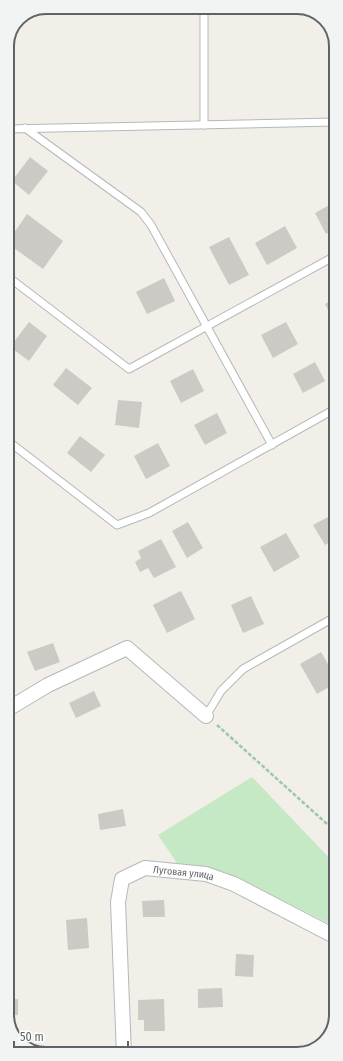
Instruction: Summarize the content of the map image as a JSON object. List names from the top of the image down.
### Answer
{
  "streets": {
    "street": ["Луговая улица"]
  },
  "scale_bar": "50 m"
}
